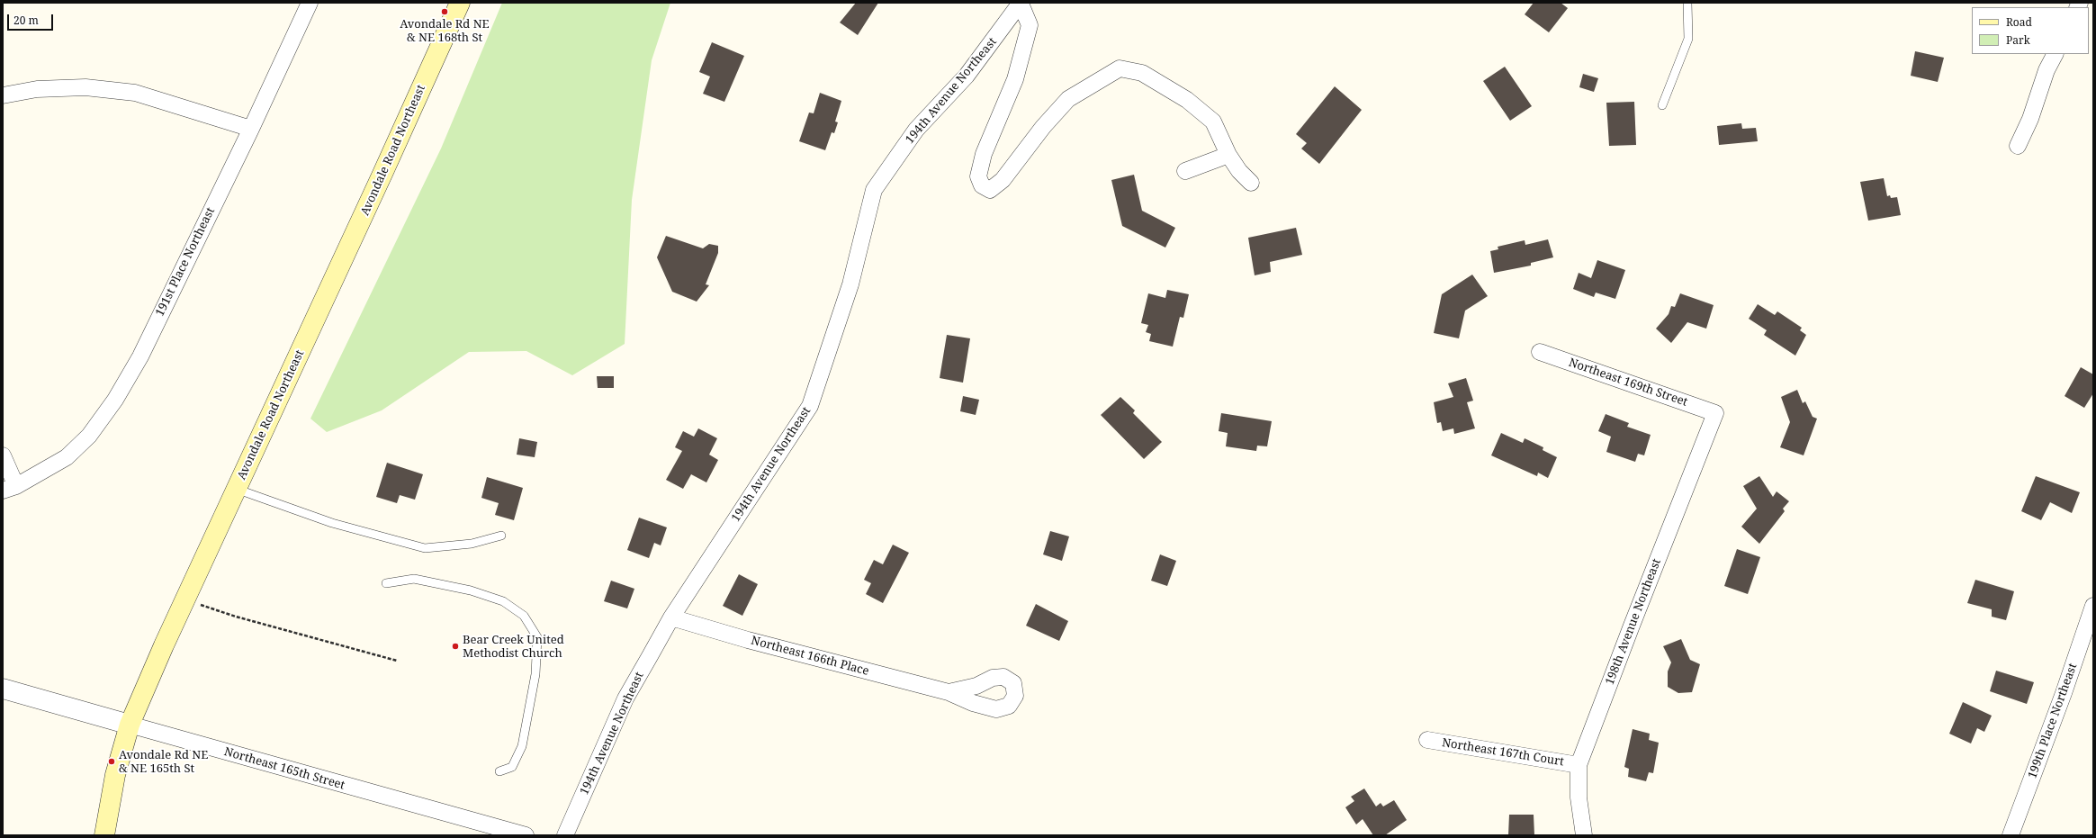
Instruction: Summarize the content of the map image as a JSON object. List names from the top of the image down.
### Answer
{
  "streets": {
    "main road": ["Avondale Road Northeast"],
    "street": [
      "194th Avenue Northeast",
      "191st Place Northeast",
      "Northeast 169th Street",
      "198th Avenue Northeast",
      "Northeast 166th Place",
      "199th Place Northeast",
      "Northeast 167th Court",
      "Northeast 165th Street"
    ]
  },
  "crossings": [
    ["194th Avenue Northeast", "Northeast 166th Place"],
    ["Avondale Road Northeast", "Northeast 165th Street"],
    ["Northeast 169th Street", "198th Avenue Northeast"],
    ["198th Avenue Northeast", "Northeast 167th Court"]
  ],
  "places": ["Avondale Rd NE & NE 168th St", "Bear Creek United Methodist Church", "Avondale Rd NE & NE 165th St"],
  "legend": ["Road", "Park"],
  "scale_bar": "20 m"
}
